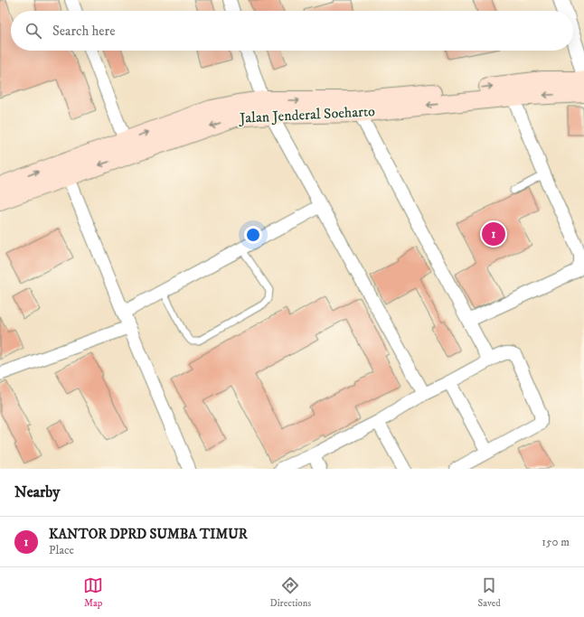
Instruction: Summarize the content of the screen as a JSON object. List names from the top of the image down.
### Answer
{
  "streets": {
    "main road": ["Jalan Jenderal Soeharto"]
  },
  "page": {
    "search": "Search here",
    "pins": "1",
    "heading": "Nearby",
    "list": [
      {
        "mark": "1",
        "name": "KANTOR DPRD SUMBA TIMUR",
        "note": "Place",
        "value": "150 m"
      }
    ],
    "nav": ["Map", "Directions", "Saved"]
  }
}
